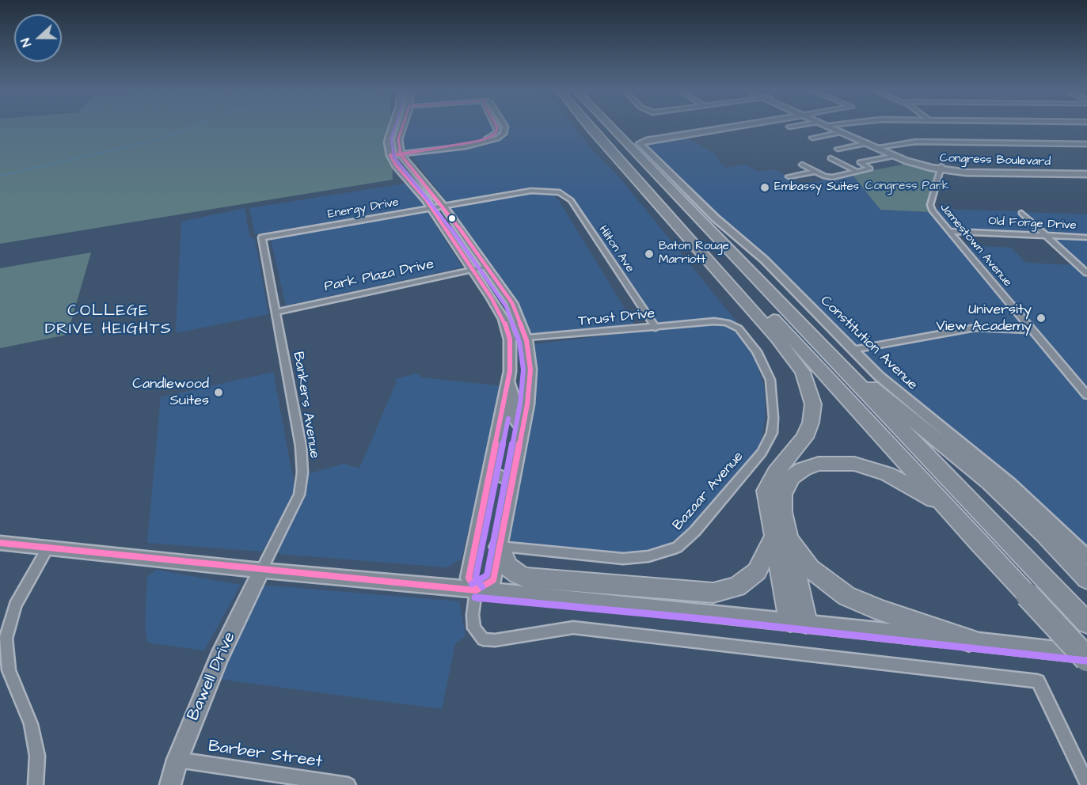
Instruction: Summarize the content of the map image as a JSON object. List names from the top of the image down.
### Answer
{
  "streets": {
    "street": [
      "Congress Boulevard",
      "Energy Drive",
      "Old Forge Drive",
      "Jamestown Avenue",
      "Hilton Ave",
      "Park Plaza Drive",
      "Trust Drive",
      "Constitution Avenue",
      "Bankers Avenue",
      "Bazaar Avenue",
      "Bawell Drive",
      "Barber Street"
    ]
  },
  "crossings": [
    ["Congress Boulevard", "Jamestown Avenue"],
    ["Energy Drive", "Hilton Ave"],
    ["Energy Drive", "Bankers Avenue"],
    ["Old Forge Drive", "Jamestown Avenue"],
    ["Hilton Ave", "Trust Drive"],
    ["Park Plaza Drive", "Bankers Avenue"],
    ["Trust Drive", "Bazaar Avenue"],
    ["Bankers Avenue", "Bawell Drive"],
    ["Bawell Drive", "Barber Street"]
  ],
  "districts": ["COLLEGE DRIVE HEIGHTS"],
  "parks": ["Congress Park"],
  "places": [
    "Embassy Suites",
    "Baton Rouge Marriott",
    "University View Academy",
    "Candlewood Suites"
  ],
  "north": "left"
}
